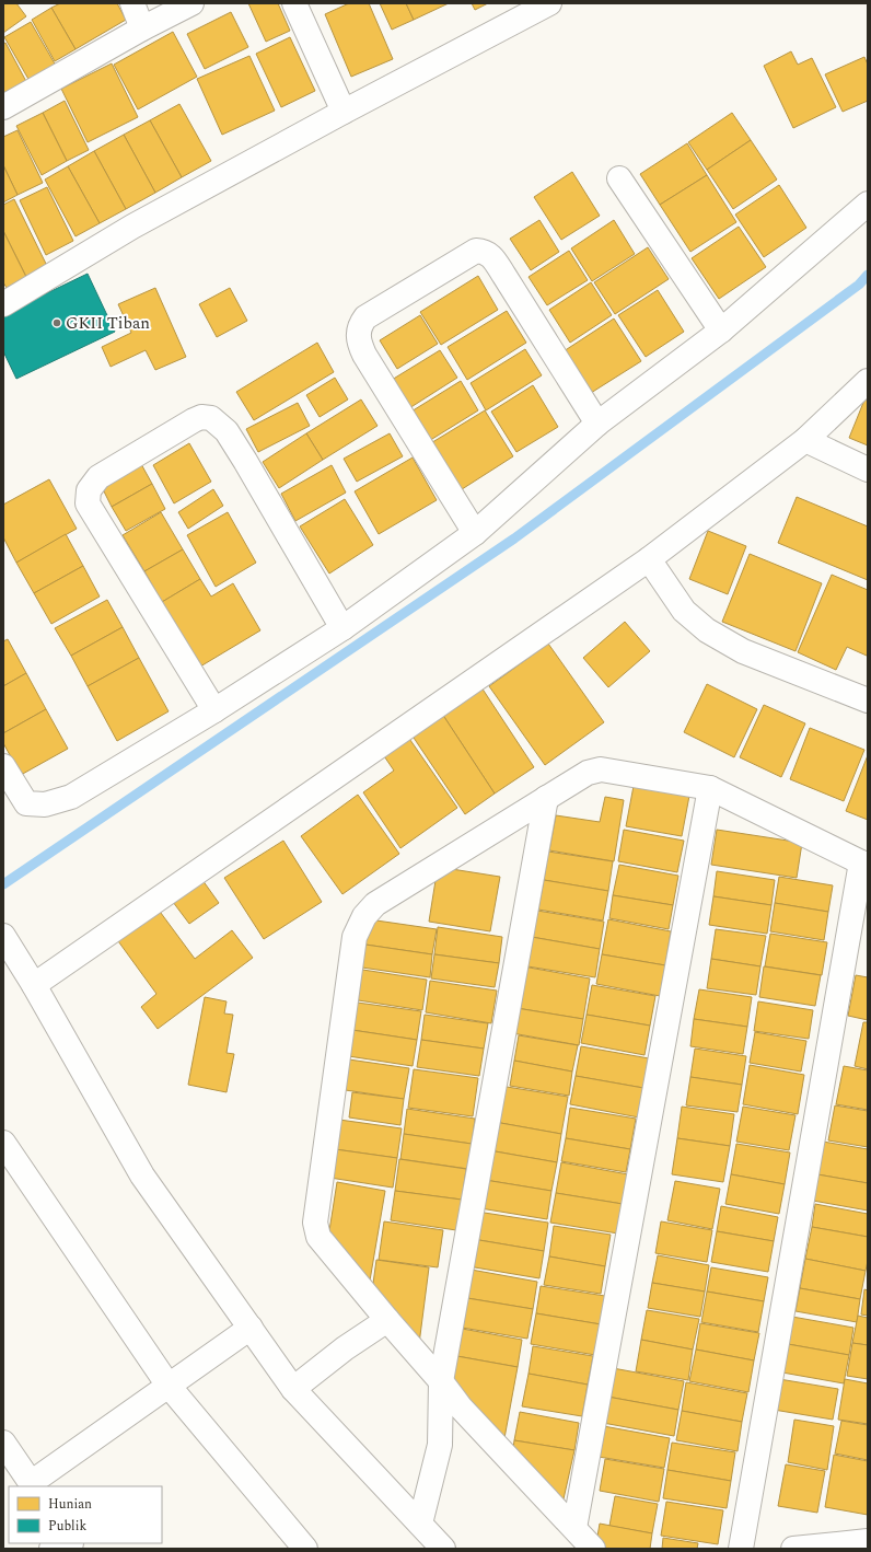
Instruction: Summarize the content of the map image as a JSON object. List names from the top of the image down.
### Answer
{
  "places": ["GKII Tiban"],
  "legend": ["Hunian", "Publik"]
}
